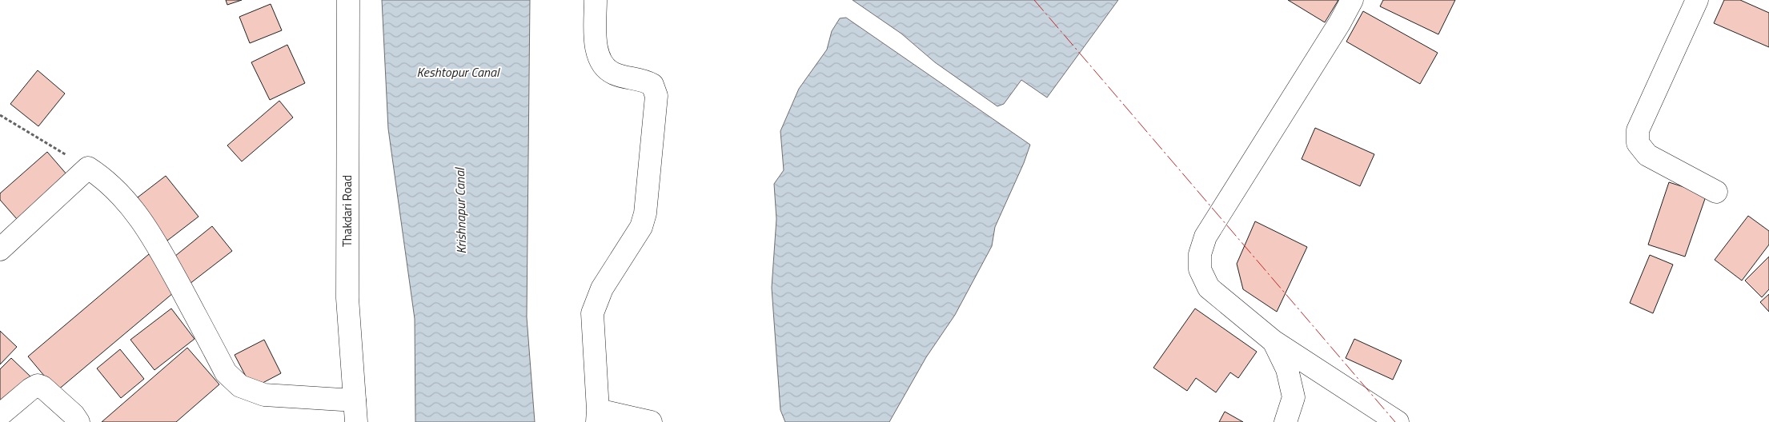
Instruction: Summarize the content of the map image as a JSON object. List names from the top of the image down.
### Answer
{
  "streets": {
    "street": ["Thakdari Road"]
  },
  "water": ["Keshtopur Canal", "Krishnapur Canal"]
}
